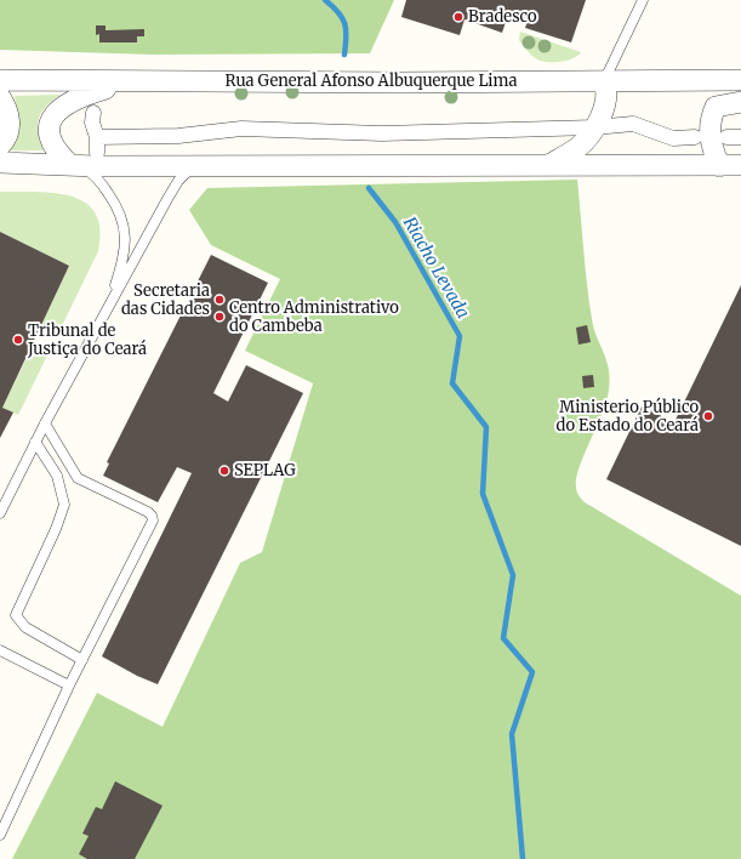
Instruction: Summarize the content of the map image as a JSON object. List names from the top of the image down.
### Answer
{
  "streets": {
    "street": ["Rua General Afonso Albuquerque Lima"]
  },
  "water": ["Riacho Levada"],
  "places": [
    "Bradesco",
    "Secretaria das Cidades",
    "Centro Administrativo do Cambeba",
    "Tribunal de Justiça do Ceará",
    "Ministerio Público do Estado do Ceará",
    "SEPLAG"
  ]
}
